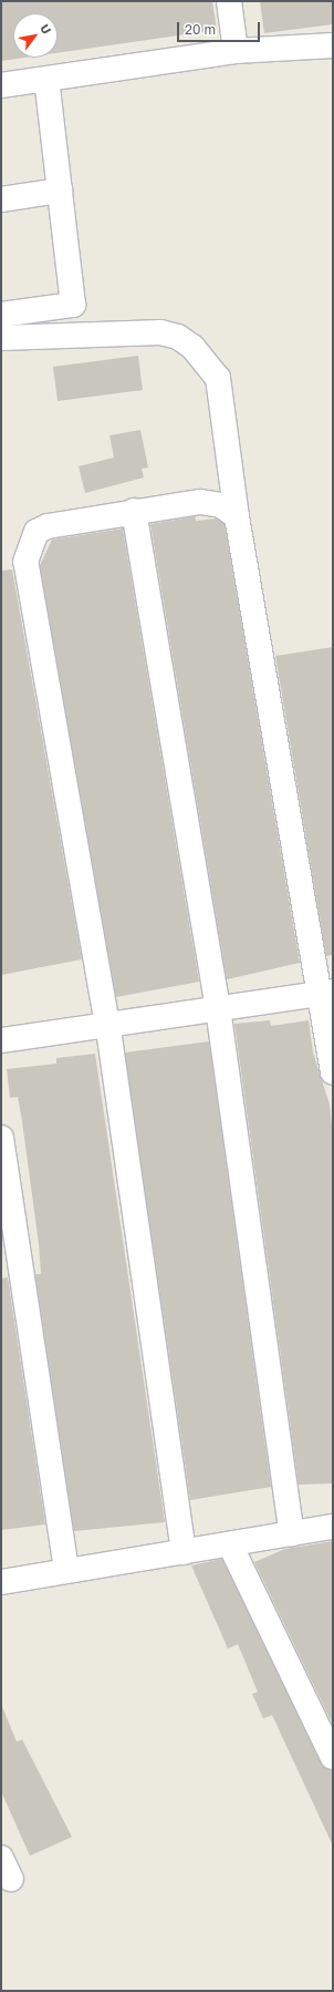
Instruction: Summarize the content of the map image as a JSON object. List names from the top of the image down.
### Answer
{
  "scale_bar": "20 m",
  "north": "top right"
}
